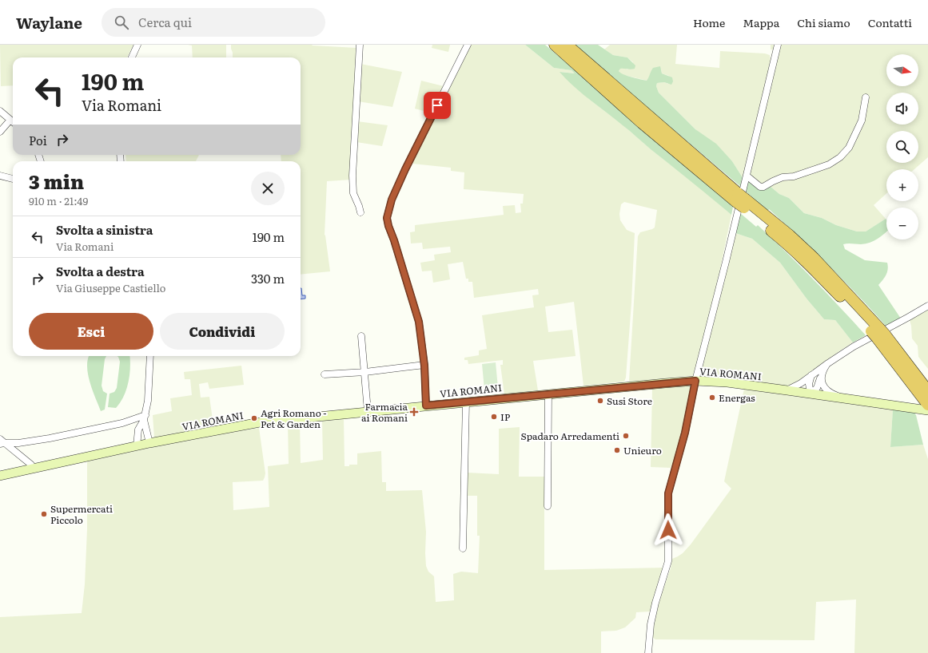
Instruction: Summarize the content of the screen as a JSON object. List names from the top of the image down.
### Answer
{
  "streets": {
    "street": ["VIA ROMANI"]
  },
  "places": {
    "other": [
      "Energas",
      "Susi Store",
      "IP",
      "Agri Romano - Pet & Garden",
      "Spadaro Arredamenti",
      "Unieuro",
      "Supermercati Piccolo"
    ],
    "health": ["Farmacia ai Romani"]
  },
  "north": "right",
  "page": {
    "header": "Waylane",
    "search": "Cerca qui",
    "nav": [
      "Home",
      "Mappa",
      "Chi siamo",
      "Contatti"
    ],
    "map_buttons": ["+", "−"],
    "turn": ["190 m", "Via Romani"],
    "then": "Poi",
    "heading": ["3 min", "910 m · 21:49"],
    "list": [
      {
        "name": "Svolta a sinistra",
        "note": "Via Romani",
        "value": "190 m"
      },
      {
        "name": "Svolta a destra",
        "note": "Via Giuseppe Castiello",
        "value": "330 m"
      }
    ],
    "buttons": ["Esci", "Condividi"]
  }
}
